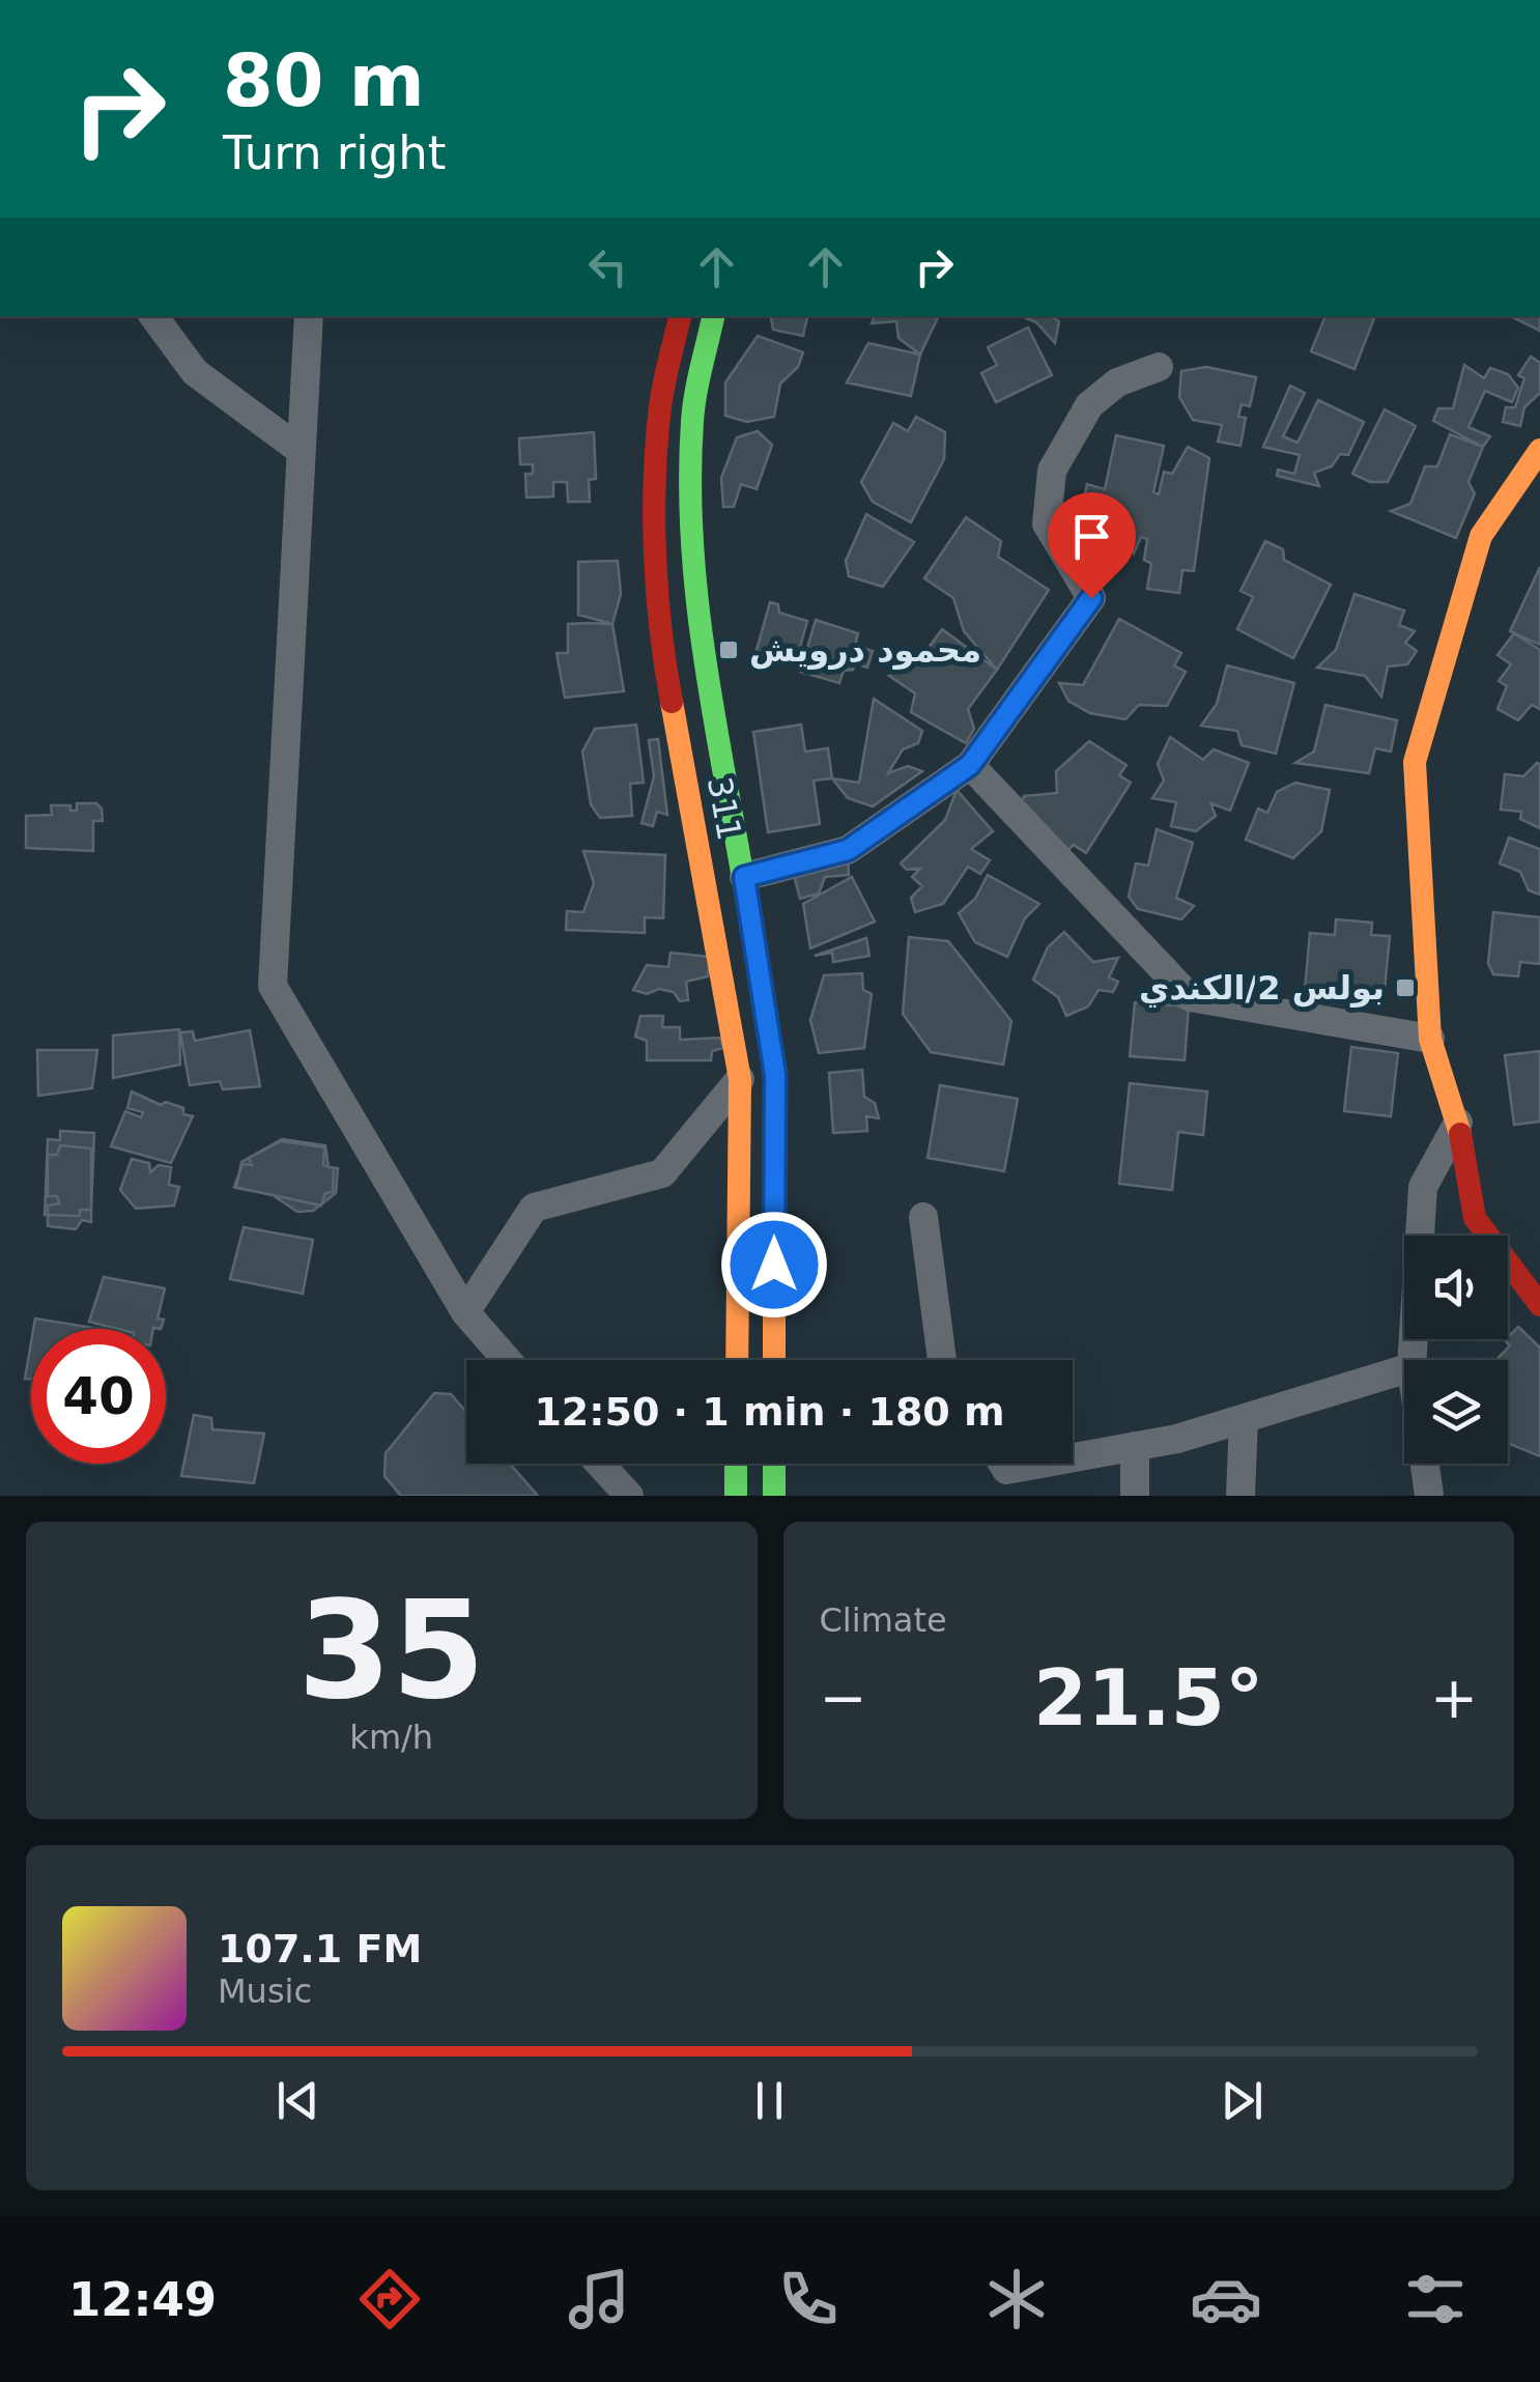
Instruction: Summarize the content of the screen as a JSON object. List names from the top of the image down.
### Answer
{
  "streets": {
    "street": ["311"]
  },
  "places": {
    "transit": ["محمود درويش", "بولس 2/الكندي"]
  },
  "page": {
    "turn": ["80 m", "Turn right"],
    "limit": "40",
    "trip": "12:50 · 1 min · 180 m",
    "tile": [
      ["35", "km/h"],
      "Climate"
    ],
    "heat": ["−", "21.5°", "+"],
    "song": ["107.1 FM", "Music"],
    "tabs": "12:49"
  }
}
